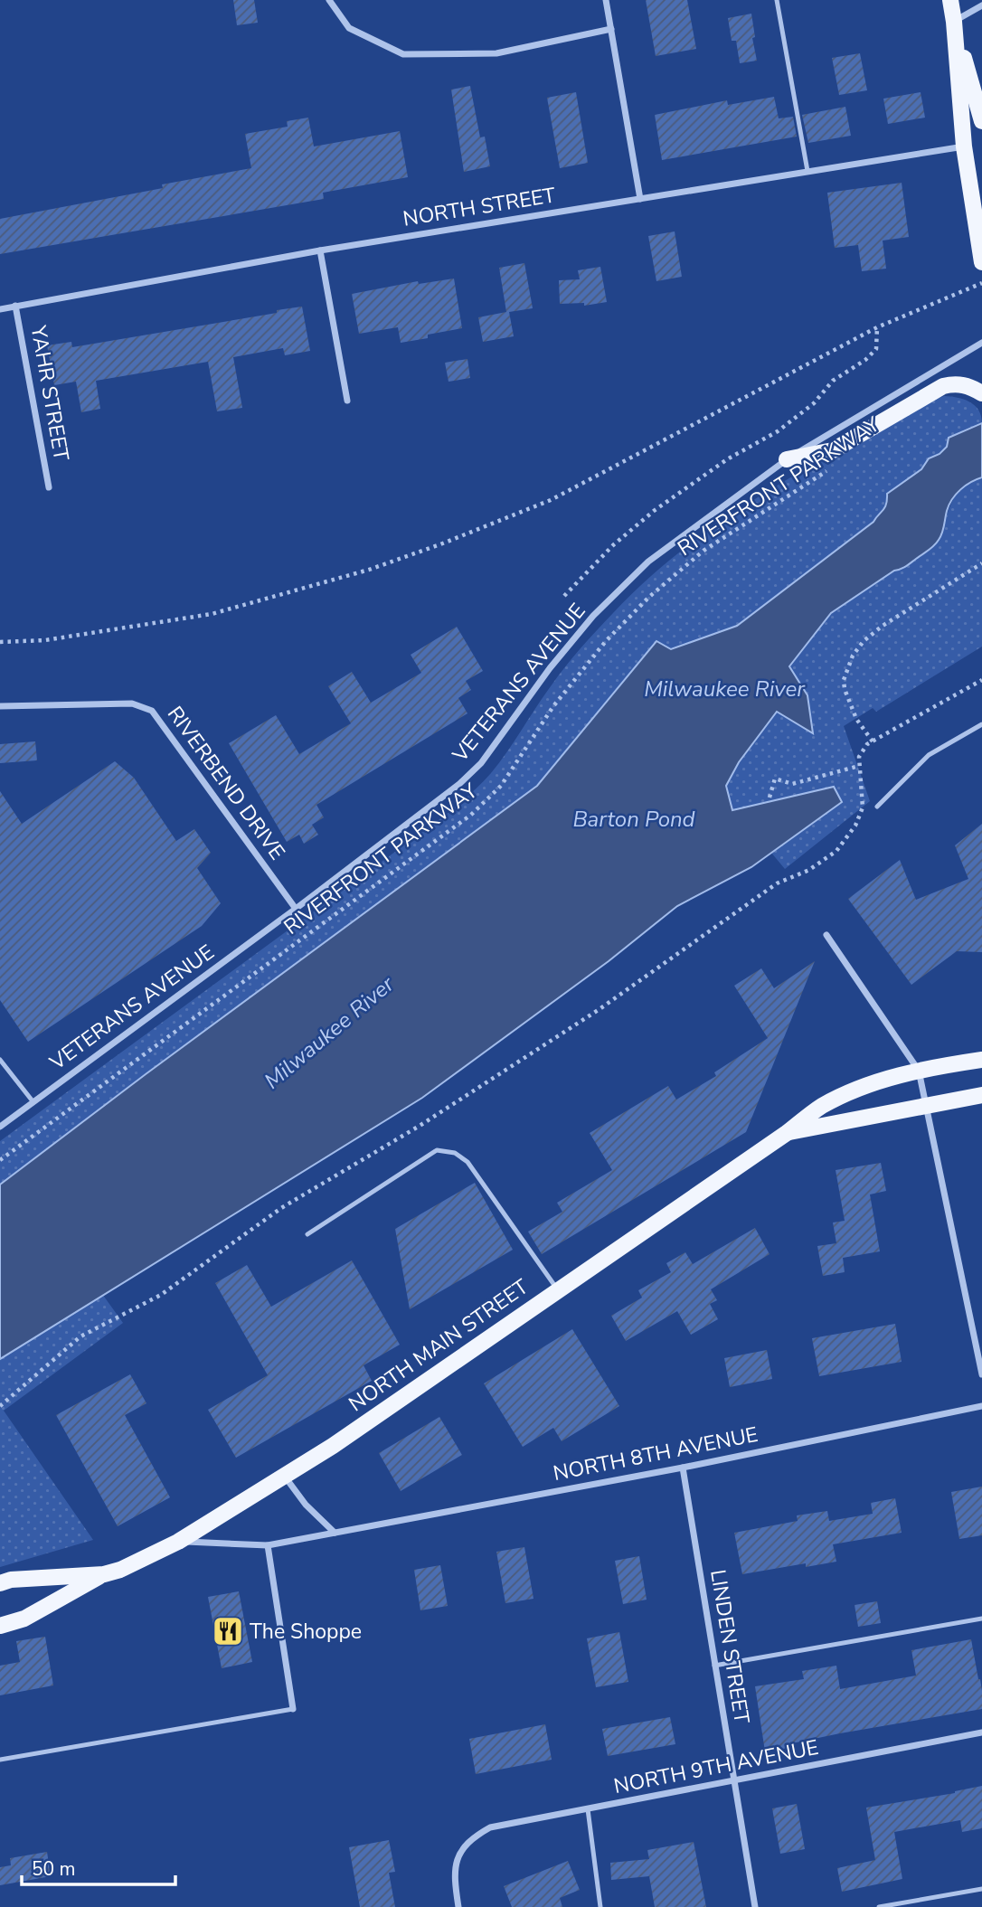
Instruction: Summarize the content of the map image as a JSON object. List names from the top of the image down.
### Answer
{
  "streets": {
    "main road": ["NORTH MAIN STREET"],
    "street": [
      "NORTH STREET",
      "YAHR STREET",
      "VETERANS AVENUE",
      "RIVERBEND DRIVE",
      "NORTH 8TH AVENUE",
      "LINDEN STREET",
      "NORTH 9TH AVENUE"
    ],
    "path": ["RIVERFRONT PARKWAY"]
  },
  "crossings": [
    ["NORTH STREET", "YAHR STREET"],
    ["VETERANS AVENUE", "RIVERBEND DRIVE"],
    ["NORTH MAIN STREET", "NORTH 8TH AVENUE"],
    ["NORTH 8TH AVENUE", "LINDEN STREET"],
    ["LINDEN STREET", "NORTH 9TH AVENUE"]
  ],
  "water": ["Milwaukee River", "Barton Pond"],
  "places": {
    "restaurant": ["The Shoppe"]
  },
  "scale_bar": "50 m"
}
